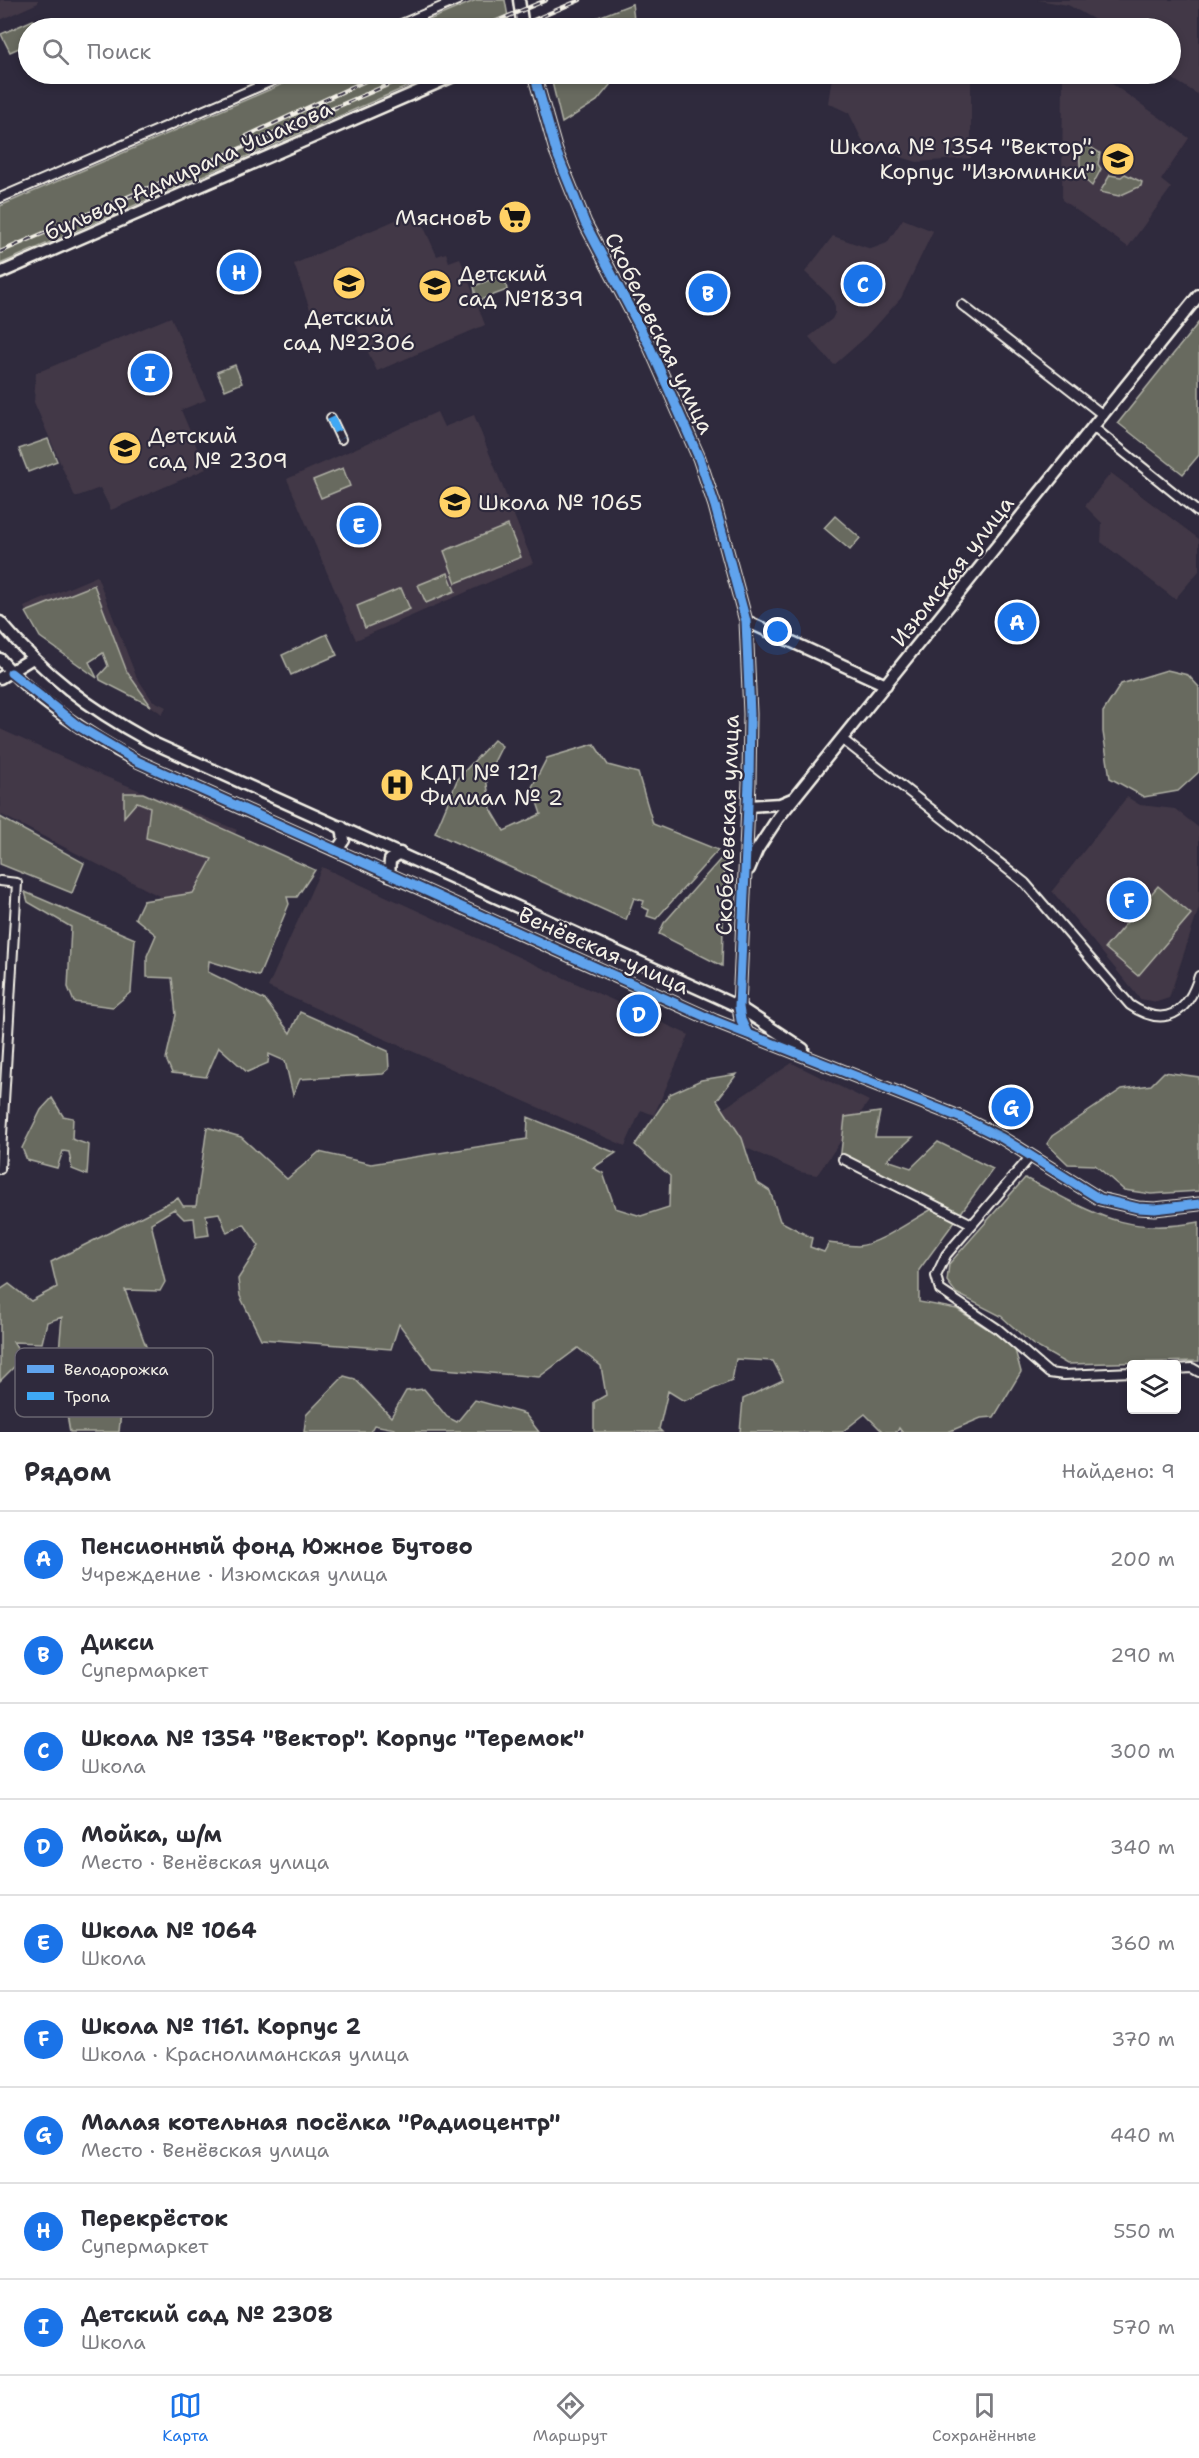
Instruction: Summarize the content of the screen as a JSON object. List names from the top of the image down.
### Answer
{
  "streets": {
    "street": [
      "бульвар Адмирала Ушакова",
      "Скобелевская улица",
      "Изюмская улица",
      "Венёвская улица"
    ]
  },
  "crossings": [
    ["Скобелевская улица", "Изюмская улица"],
    ["Скобелевская улица", "Венёвская улица"]
  ],
  "places": {
    "school or university": [
      "Школа № 1354 \"Вектор\". Корпус \"Изюминки\"",
      "Детский сад №2306",
      "Детский сад №1839",
      "Детский сад № 2309",
      "Школа № 1065"
    ],
    "supermarket": ["МясновЪ"],
    "hospital": ["КДП № 121 Филиал № 2"]
  },
  "legend": ["Велодорожка", "Тропа"],
  "page": {
    "search": "Поиск",
    "pins": [
      "H",
      "C",
      "B",
      "I",
      "E",
      "A",
      "F",
      "D",
      "G"
    ],
    "heading": ["Рядом", "Найдено: 9"],
    "list": [
      {
        "mark": "A",
        "name": "Пенсионный фонд Южное Бутово",
        "note": "Учреждение · Изюмская улица",
        "value": "200 m"
      },
      {
        "mark": "B",
        "name": "Дикси",
        "note": "Супермаркет",
        "value": "290 m"
      },
      {
        "mark": "C",
        "name": "Школа № 1354 \"Вектор\". Корпус \"Теремок\"",
        "note": "Школа",
        "value": "300 m"
      },
      {
        "mark": "D",
        "name": "Мойка, ш/м",
        "note": "Место · Венёвская улица",
        "value": "340 m"
      },
      {
        "mark": "E",
        "name": "Школа № 1064",
        "note": "Школа",
        "value": "360 m"
      },
      {
        "mark": "F",
        "name": "Школа № 1161. Корпус 2",
        "note": "Школа · Краснолиманская улица",
        "value": "370 m"
      },
      {
        "mark": "G",
        "name": "Малая котельная посёлка \"Радиоцентр\"",
        "note": "Место · Венёвская улица",
        "value": "440 m"
      },
      {
        "mark": "H",
        "name": "Перекрёсток",
        "note": "Супермаркет",
        "value": "550 m"
      },
      {
        "mark": "I",
        "name": "Детский сад № 2308",
        "note": "Школа",
        "value": "570 m"
      }
    ],
    "nav": ["Карта", "Маршрут", "Сохранённые"]
  }
}
